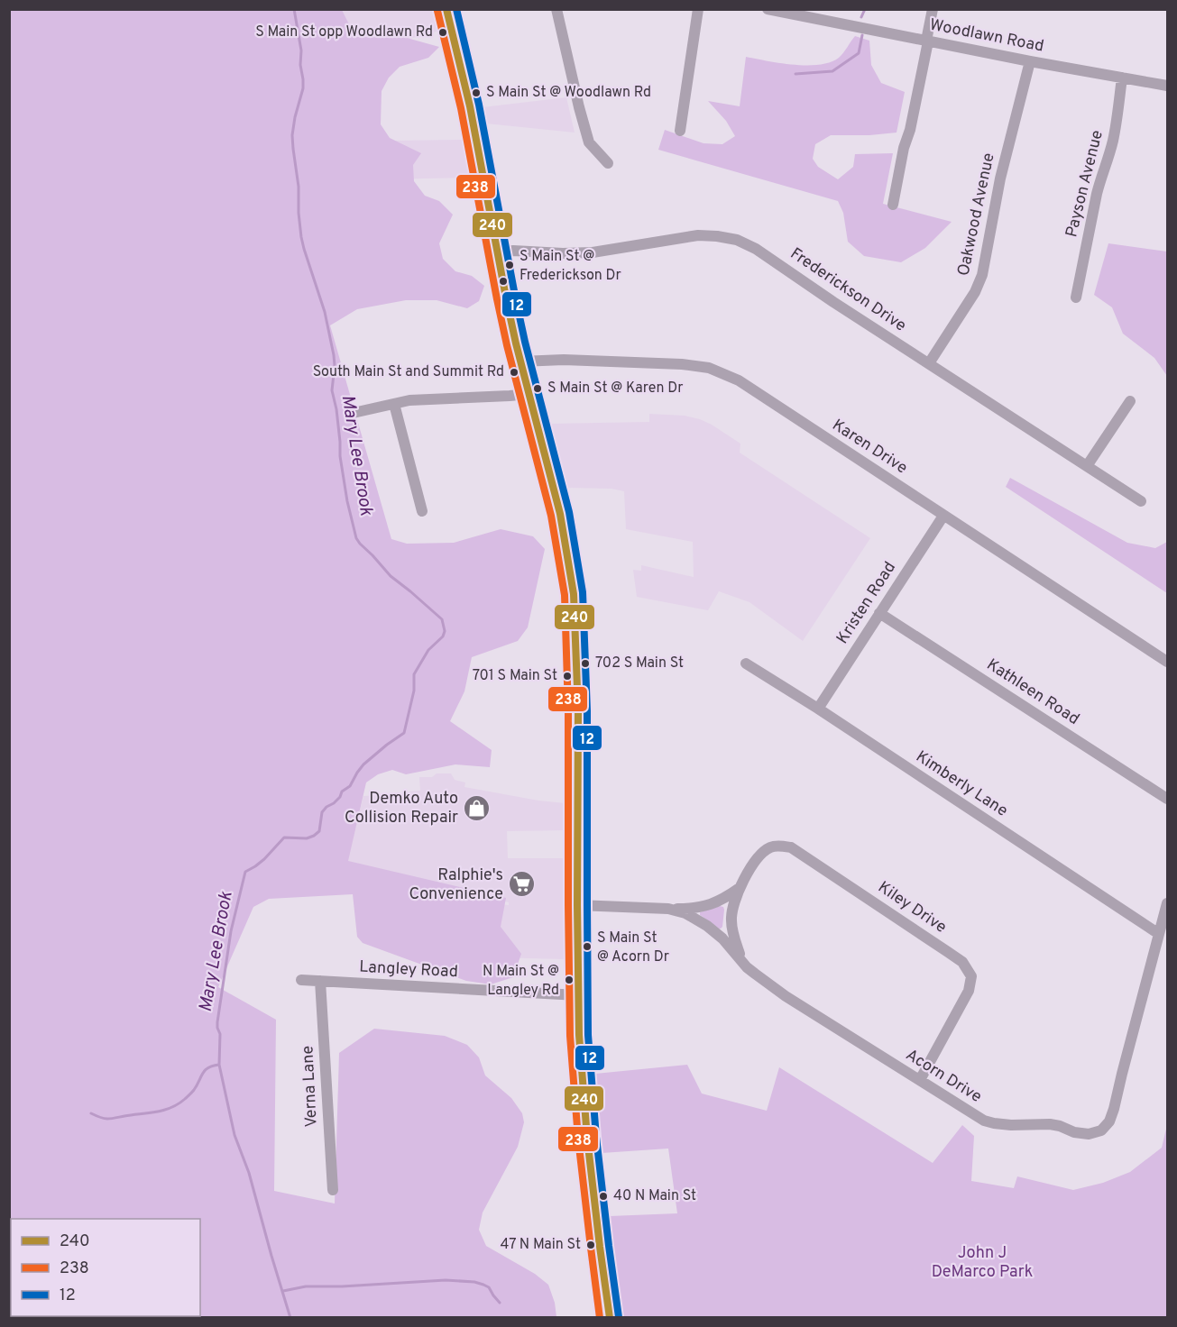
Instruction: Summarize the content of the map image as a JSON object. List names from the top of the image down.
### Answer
{
  "streets": {
    "street": [
      "Woodlawn Road",
      "Payson Avenue",
      "Oakwood Avenue",
      "Frederickson Drive",
      "Karen Drive",
      "Kristen Road",
      "Kathleen Road",
      "Kimberly Lane",
      "Kiley Drive",
      "Langley Road",
      "Acorn Drive",
      "Verna Lane"
    ]
  },
  "crossings": [
    ["Woodlawn Road", "Payson Avenue"],
    ["Woodlawn Road", "Oakwood Avenue"],
    ["Oakwood Avenue", "Frederickson Drive"],
    ["Karen Drive", "Kristen Road"],
    ["Kristen Road", "Kathleen Road"],
    ["Kristen Road", "Kimberly Lane"],
    ["Kimberly Lane", "Acorn Drive"],
    ["Kiley Drive", "Acorn Drive"],
    ["Langley Road", "Verna Lane"]
  ],
  "water": ["Mary Lee Brook"],
  "parks": ["John J DeMarco Park"],
  "places": {
    "other": [
      "S Main St opp Woodlawn Rd",
      "S Main St @ Woodlawn Rd",
      "S Main St @ Frederickson Dr",
      "South Main St and Summit Rd",
      "S Main St @ Karen Dr",
      "702 S Main St",
      "701 S Main St",
      "S Main St @ Acorn Dr",
      "N Main St @ Langley Rd",
      "40 N Main St",
      "47 N Main St"
    ],
    "shop": ["Demko Auto Collision Repair"],
    "supermarket": ["Ralphie's Convenience"]
  },
  "lines": ["transit line 240", "transit line 12", "transit line 238"],
  "legend": ["240", "238", "12"]
}
